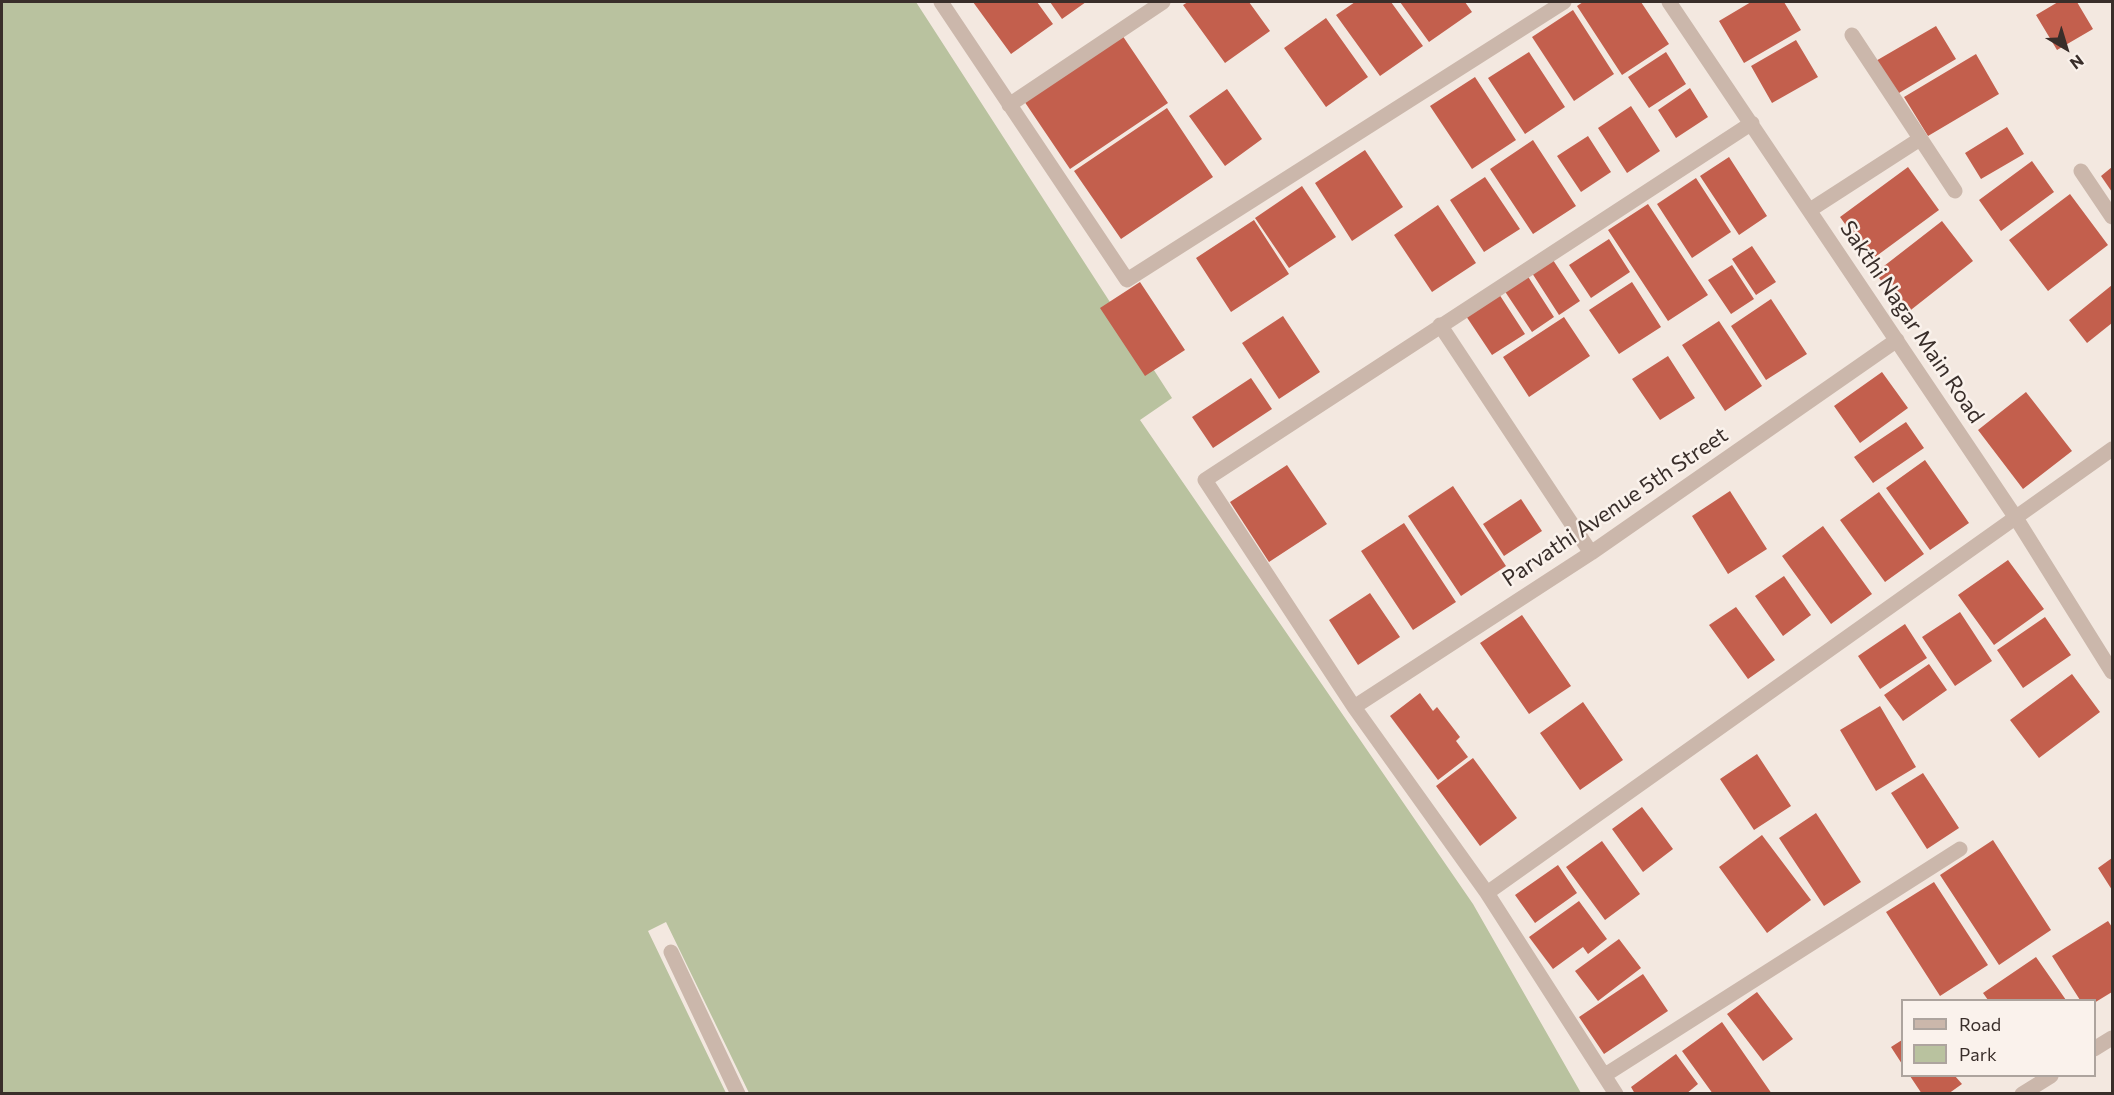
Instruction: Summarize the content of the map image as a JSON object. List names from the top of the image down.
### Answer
{
  "streets": {
    "street": ["Sakthi Nagar Main Road", "Parvathi Avenue 5th Street"]
  },
  "crossings": [
    ["Sakthi Nagar Main Road", "Parvathi Avenue 5th Street"]
  ],
  "legend": ["Road", "Park"],
  "north": "bottom right"
}
